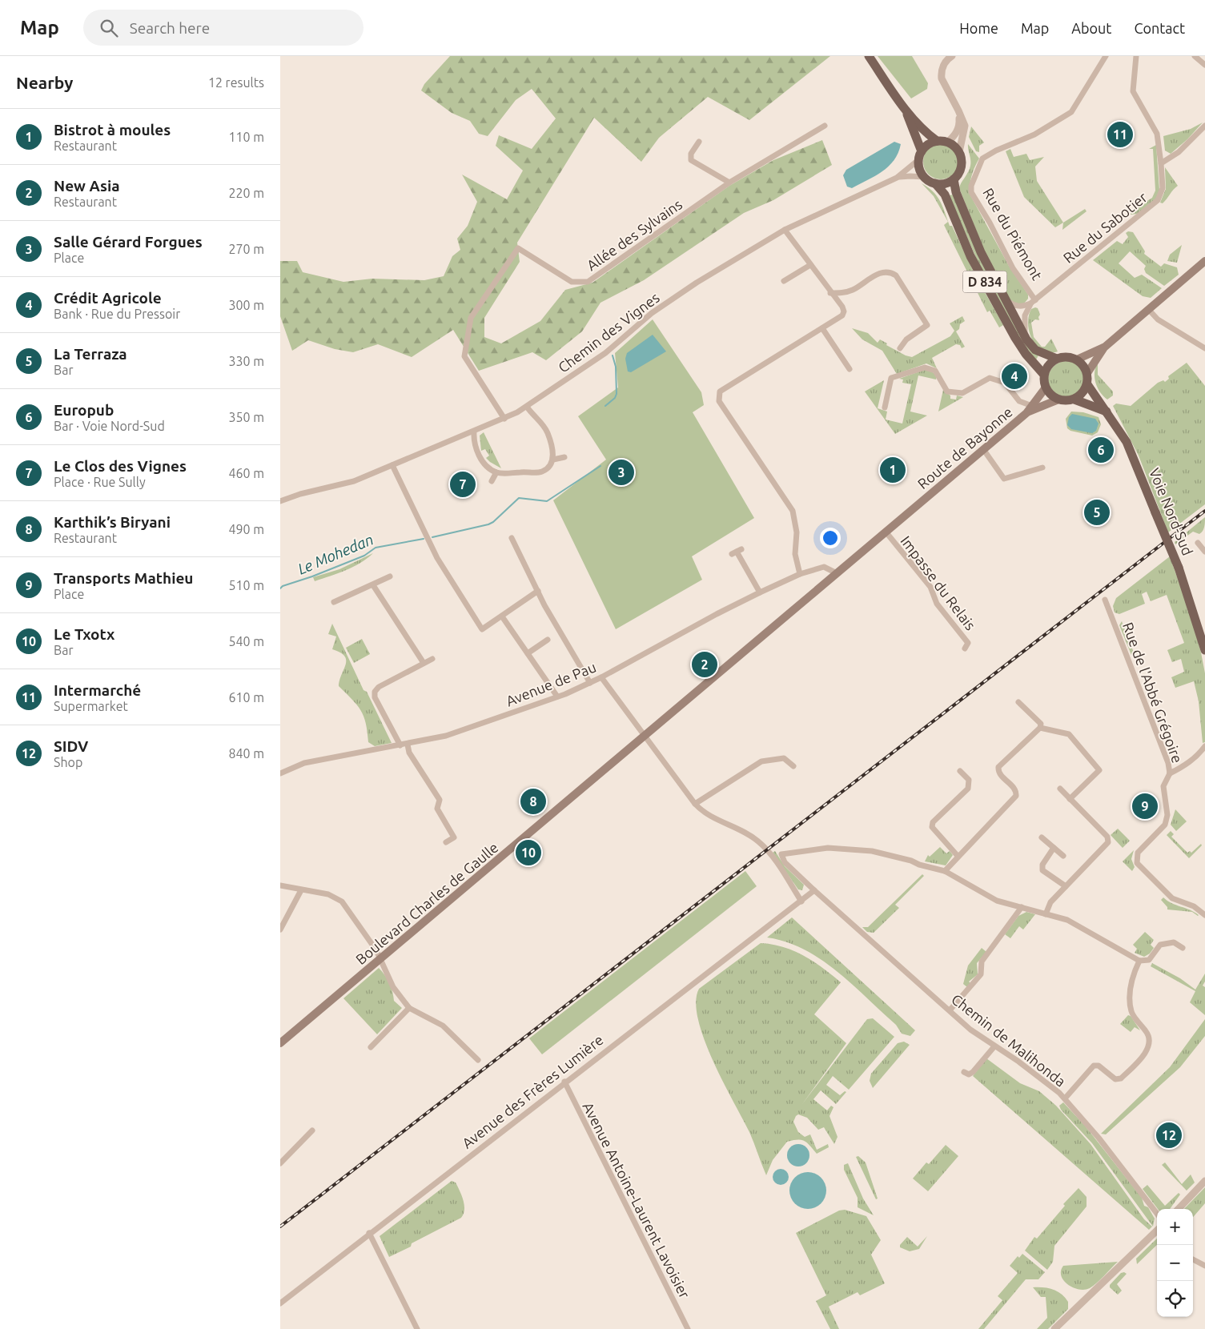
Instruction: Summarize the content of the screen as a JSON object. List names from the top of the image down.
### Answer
{
  "streets": {
    "main road": [
      "D 834",
      "Route de Bayonne",
      "Voie Nord-Sud",
      "Boulevard Charles de Gaulle"
    ],
    "street": [
      "Rue du Sabotier",
      "Rue du Piémont",
      "Allée des Sylvains",
      "Chemin des Vignes",
      "Impasse du Relais",
      "Avenue de Pau",
      "Rue de l'Abbé Grégoire",
      "Chemin de Malihonda",
      "Avenue des Frères Lumière",
      "Avenue Antoine-Laurent Lavoisier"
    ]
  },
  "crossings": [
    ["Rue du Sabotier", "Rue du Piémont"],
    ["Allée des Sylvains", "Chemin des Vignes"],
    ["D 834", "Chemin des Vignes"],
    ["D 834", "Route de Bayonne"],
    ["D 834", "Voie Nord-Sud"],
    ["Route de Bayonne", "Voie Nord-Sud"],
    ["Route de Bayonne", "Boulevard Charles de Gaulle"],
    ["Impasse du Relais", "Boulevard Charles de Gaulle"],
    ["Avenue de Pau", "Boulevard Charles de Gaulle"],
    ["Avenue des Frères Lumière", "Avenue Antoine-Laurent Lavoisier"]
  ],
  "water": ["Le Mohedan"],
  "page": {
    "header": "Map",
    "search": "Search here",
    "nav": [
      "Home",
      "Map",
      "About",
      "Contact"
    ],
    "heading": ["Nearby", "12 results"],
    "list": [
      {
        "mark": "1",
        "name": "Bistrot à moules",
        "note": "Restaurant",
        "value": "110 m"
      },
      {
        "mark": "2",
        "name": "New Asia",
        "note": "Restaurant",
        "value": "220 m"
      },
      {
        "mark": "3",
        "name": "Salle Gérard Forgues",
        "note": "Place",
        "value": "270 m"
      },
      {
        "mark": "4",
        "name": "Crédit Agricole",
        "note": "Bank · Rue du Pressoir",
        "value": "300 m"
      },
      {
        "mark": "5",
        "name": "La Terraza",
        "note": "Bar",
        "value": "330 m"
      },
      {
        "mark": "6",
        "name": "Europub",
        "note": "Bar · Voie Nord-Sud",
        "value": "350 m"
      },
      {
        "mark": "7",
        "name": "Le Clos des Vignes",
        "note": "Place · Rue Sully",
        "value": "460 m"
      },
      {
        "mark": "8",
        "name": "Karthik’s Biryani",
        "note": "Restaurant",
        "value": "490 m"
      },
      {
        "mark": "9",
        "name": "Transports Mathieu",
        "note": "Place",
        "value": "510 m"
      },
      {
        "mark": "10",
        "name": "Le Txotx",
        "note": "Bar",
        "value": "540 m"
      },
      {
        "mark": "11",
        "name": "Intermarché",
        "note": "Supermarket",
        "value": "610 m"
      },
      {
        "mark": "12",
        "name": "SIDV",
        "note": "Shop",
        "value": "840 m"
      }
    ],
    "pins": [
      "11",
      "4",
      "6",
      "1",
      "3",
      "7",
      "5",
      "2",
      "8",
      "9",
      "10",
      "12"
    ],
    "map_buttons": ["+", "−"]
  }
}
